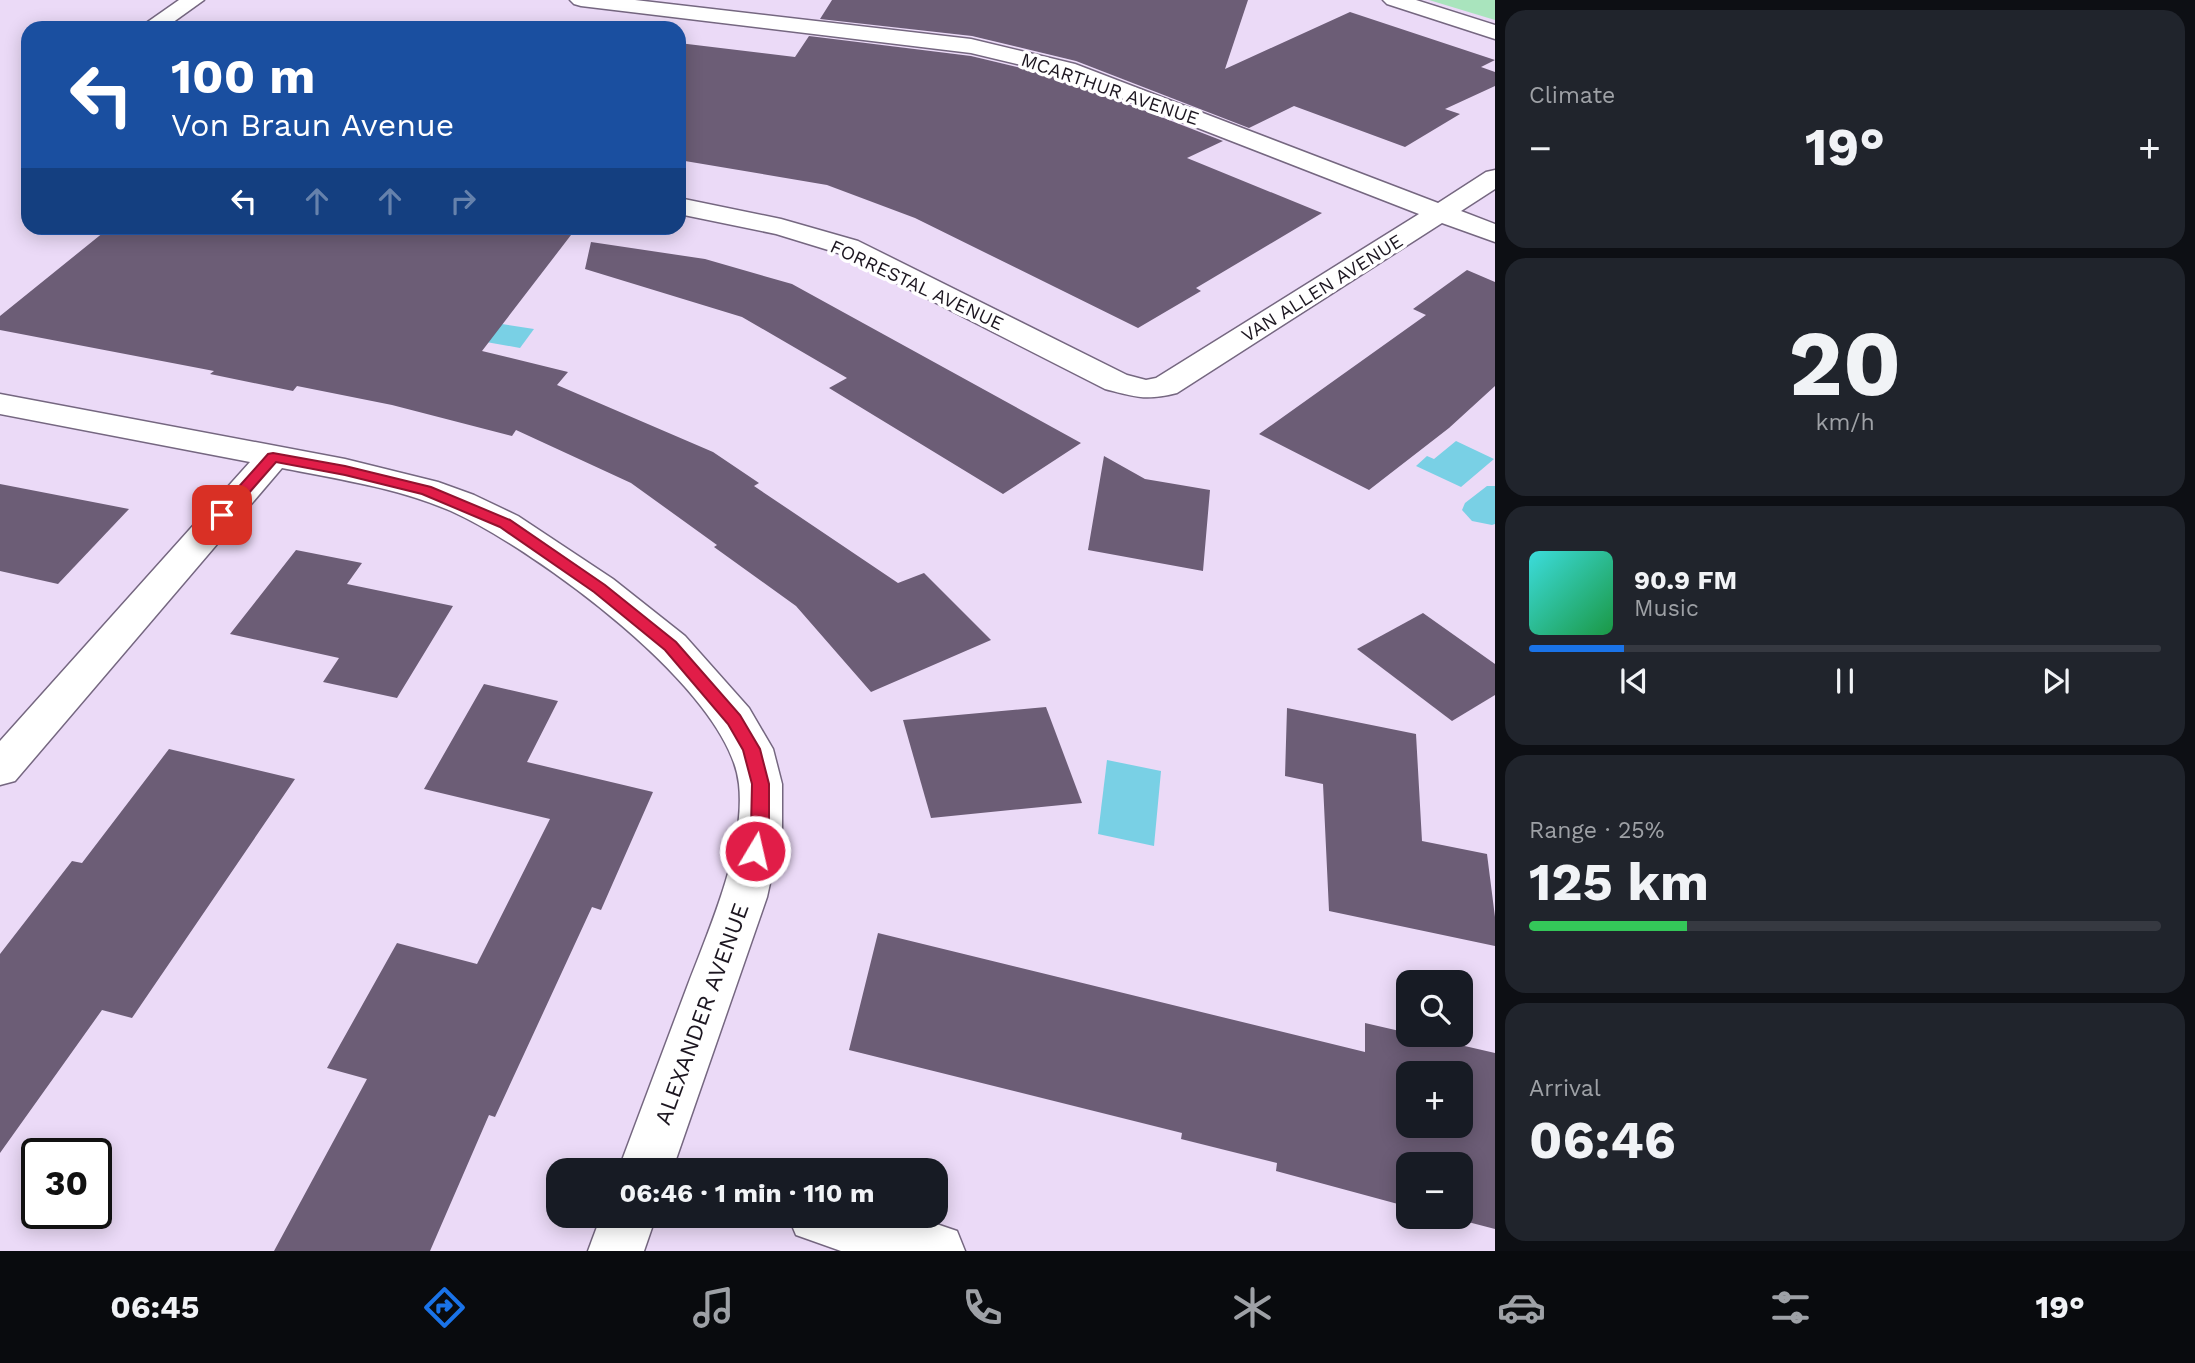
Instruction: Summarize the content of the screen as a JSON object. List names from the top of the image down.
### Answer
{
  "streets": {
    "street": [
      "MCARTHUR AVENUE",
      "FORRESTAL AVENUE",
      "VAN ALLEN AVENUE",
      "ALEXANDER AVENUE"
    ]
  },
  "crossings": [
    ["MCARTHUR AVENUE", "VAN ALLEN AVENUE"],
    ["FORRESTAL AVENUE", "VAN ALLEN AVENUE"]
  ],
  "page": {
    "tile": [
      "Climate",
      ["20", "km/h"],
      ["Range · 25%", "125 km"],
      ["Arrival", "06:46"]
    ],
    "turn": ["100 m", "Von Braun Avenue"],
    "heat": ["−", "19°", "+"],
    "song": ["90.9 FM", "Music"],
    "map_buttons": ["+", "−"],
    "limit": "30",
    "trip": "06:46 · 1 min · 110 m",
    "tabs": ["06:45", "19°"]
  }
}
